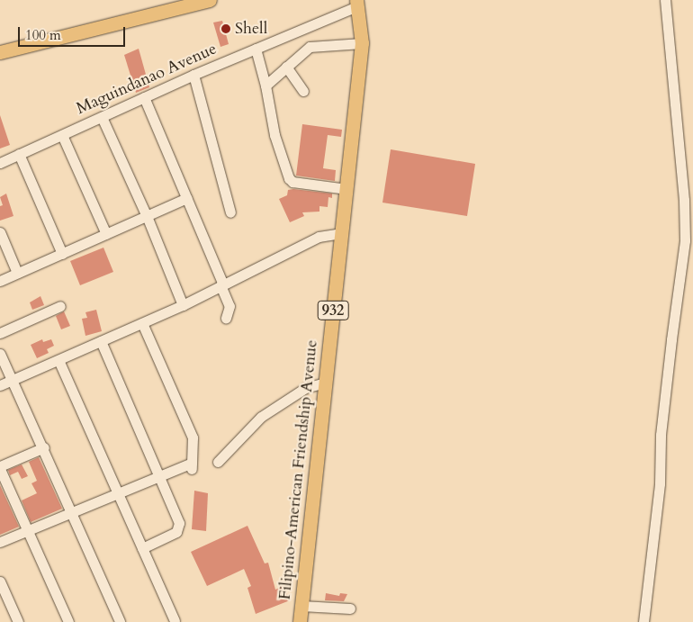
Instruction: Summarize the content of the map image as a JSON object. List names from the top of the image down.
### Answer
{
  "streets": {
    "main road": ["932", "Filipino-American Friendship Avenue"],
    "street": ["Maguindanao Avenue"]
  },
  "crossings": [
    ["Maguindanao Avenue", "Filipino-American Friendship Avenue"]
  ],
  "places": ["Shell"],
  "scale_bar": "100 m"
}
